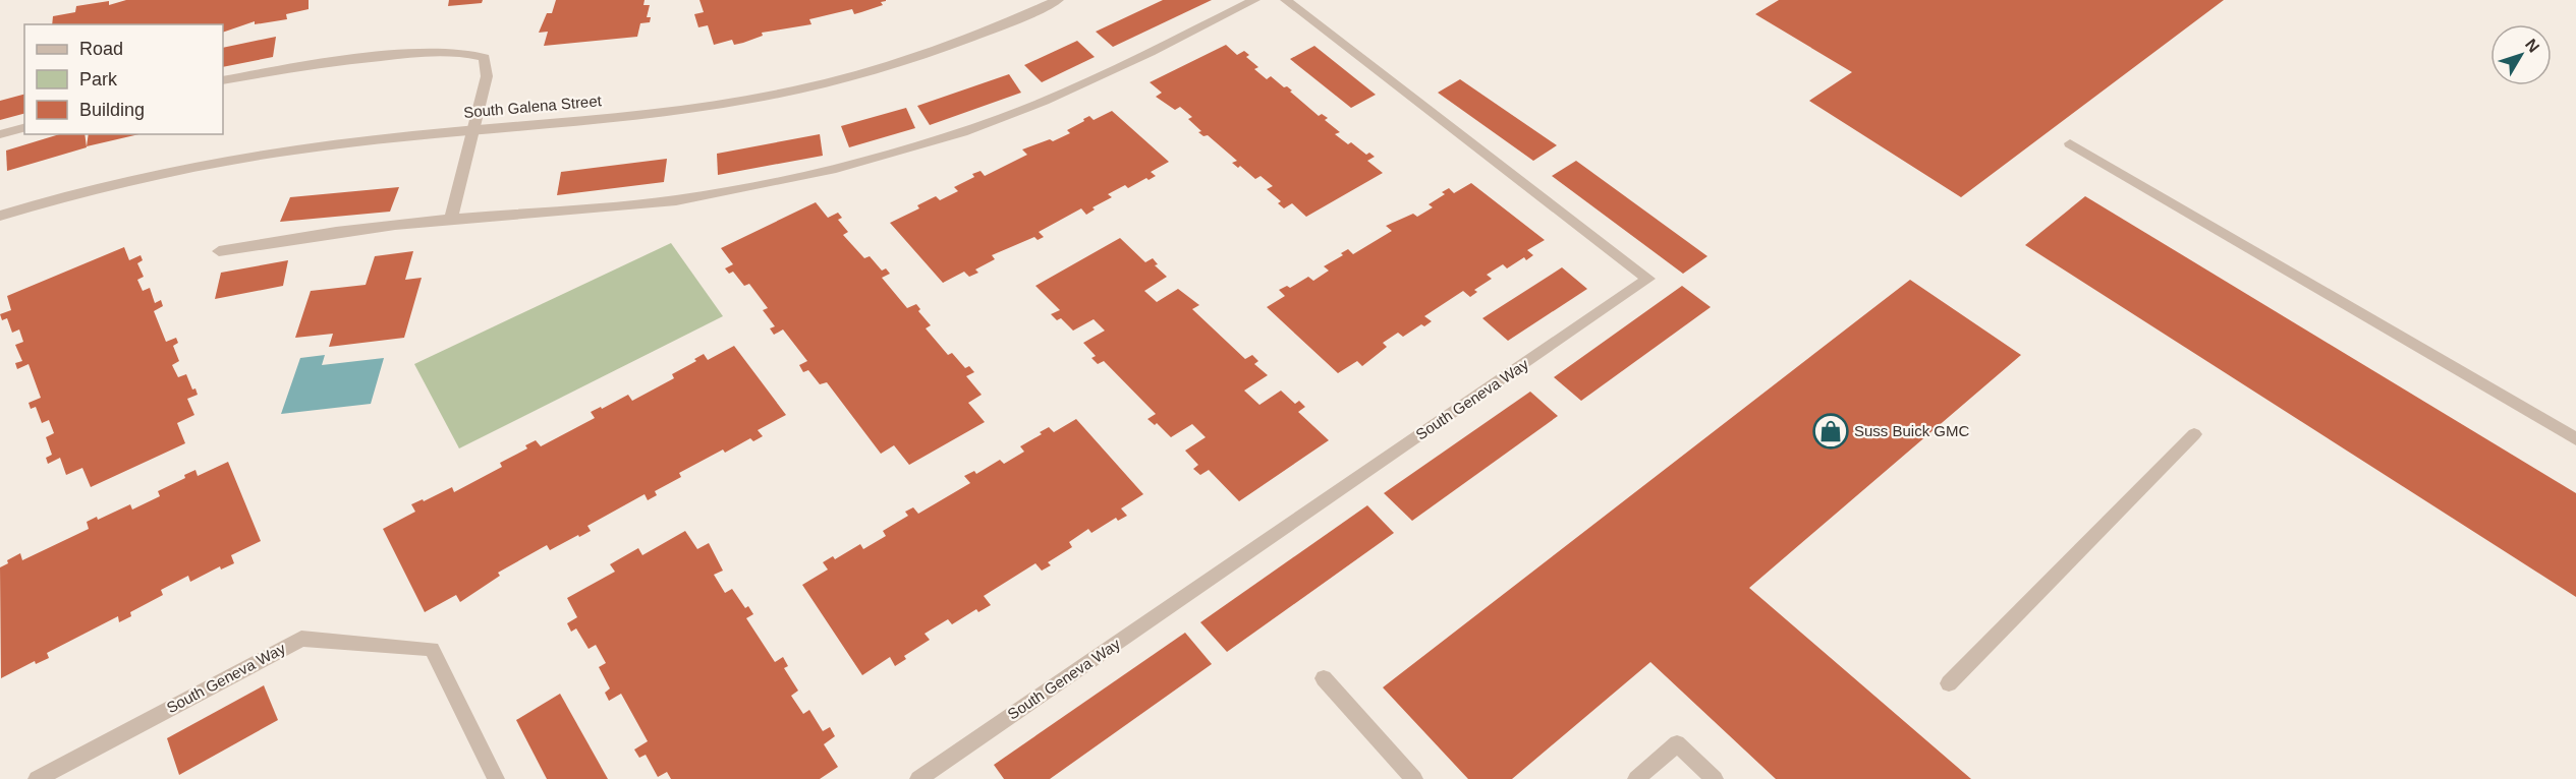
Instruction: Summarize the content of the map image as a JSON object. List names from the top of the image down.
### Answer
{
  "streets": {
    "street": ["South Galena Street", "South Geneva Way"]
  },
  "places": {
    "shop": ["Suss Buick GMC"]
  },
  "legend": ["Road", "Park", "Building"],
  "north": "top right"
}
